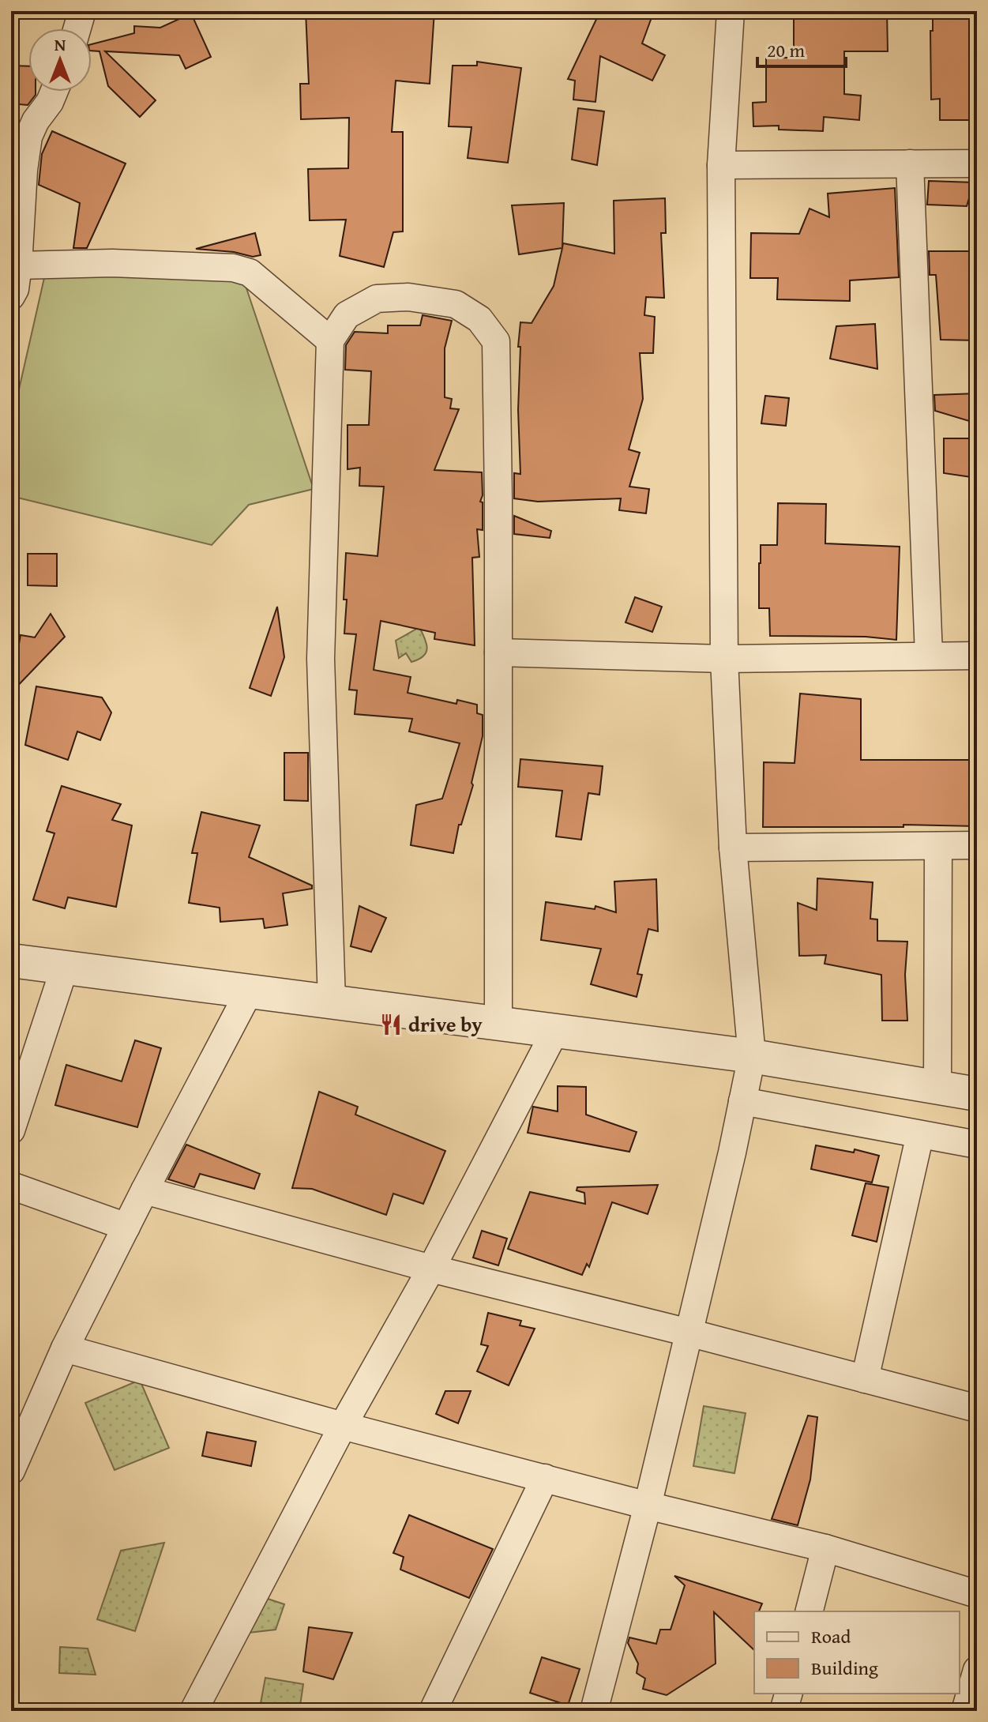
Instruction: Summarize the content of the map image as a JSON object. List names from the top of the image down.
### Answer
{
  "places": {
    "restaurant": ["drive by"]
  },
  "legend": ["Road", "Building"],
  "scale_bar": "20 m",
  "north": "top"
}
